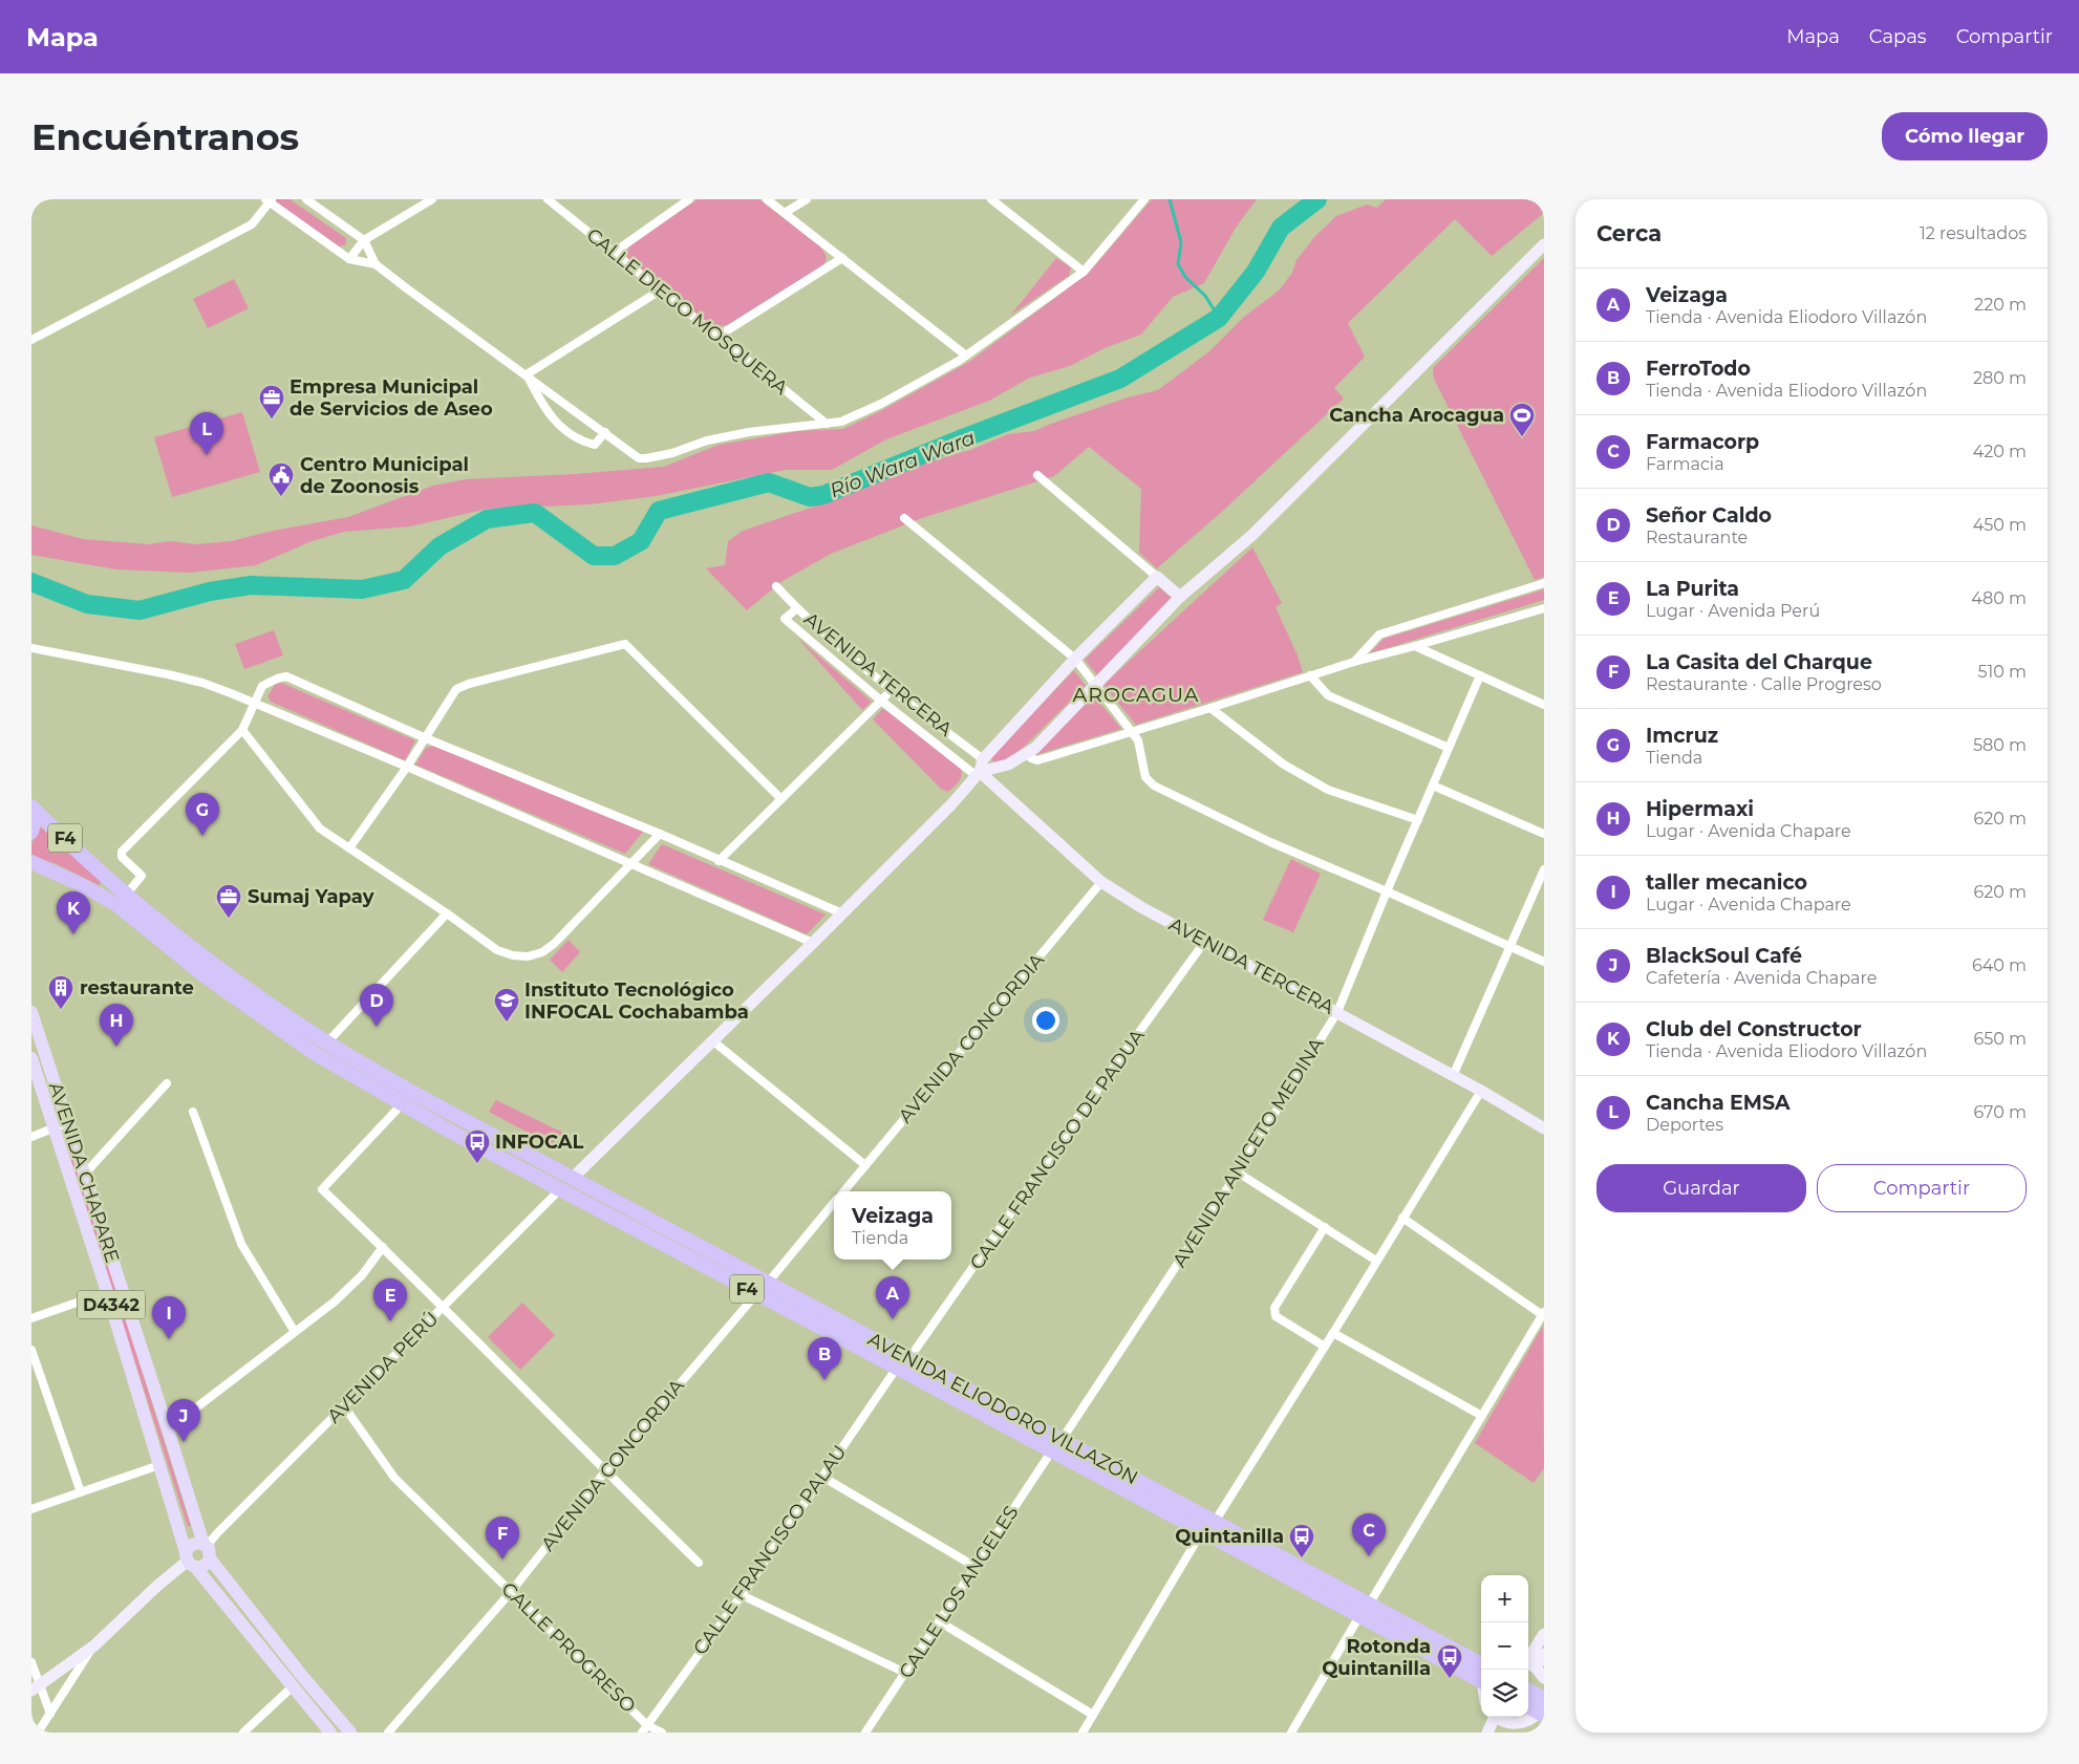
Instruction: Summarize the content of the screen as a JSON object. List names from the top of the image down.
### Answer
{
  "streets": {
    "highway": ["F4", "AVENIDA ELIODORO VILLAZÓN"],
    "main road": ["AVENIDA CHAPARE", "D4342"],
    "street": [
      "CALLE DIEGO MOSQUERA",
      "AVENIDA TERCERA",
      "AVENIDA CONCORDIA",
      "CALLE FRANCISCO DE PADUA",
      "AVENIDA ANICETO MEDINA",
      "AVENIDA PERÚ",
      "CALLE FRANCISCO PALAU",
      "CALLE LOS ANGELES",
      "CALLE PROGRESO"
    ]
  },
  "crossings": [
    ["AVENIDA TERCERA", "AVENIDA CONCORDIA"],
    ["AVENIDA TERCERA", "CALLE FRANCISCO DE PADUA"],
    ["AVENIDA TERCERA", "AVENIDA ANICETO MEDINA"],
    ["F4", "AVENIDA ELIODORO VILLAZÓN"],
    ["AVENIDA CONCORDIA", "AVENIDA ELIODORO VILLAZÓN"],
    ["AVENIDA CONCORDIA", "CALLE PROGRESO"],
    ["CALLE FRANCISCO DE PADUA", "AVENIDA ELIODORO VILLAZÓN"],
    ["AVENIDA ANICETO MEDINA", "AVENIDA ELIODORO VILLAZÓN"],
    ["AVENIDA ANICETO MEDINA", "CALLE LOS ANGELES"],
    ["AVENIDA CHAPARE", "AVENIDA PERÚ"],
    ["AVENIDA PERÚ", "AVENIDA ELIODORO VILLAZÓN"],
    ["AVENIDA PERÚ", "CALLE PROGRESO"],
    ["AVENIDA ELIODORO VILLAZÓN", "CALLE FRANCISCO PALAU"],
    ["AVENIDA ELIODORO VILLAZÓN", "CALLE LOS ANGELES"],
    ["CALLE FRANCISCO PALAU", "CALLE PROGRESO"]
  ],
  "districts": ["AROCAGUA"],
  "water": ["Río Wara Wara"],
  "places": {
    "office": ["Empresa Municipal de Servicios de Aseo", "Sumaj Yapay"],
    "sports": ["Cancha Arocagua"],
    "public building": ["Centro Municipal de Zoonosis"],
    "building": ["restaurante"],
    "school or university": ["Instituto Tecnológico INFOCAL Cochabamba"],
    "bus stop": ["INFOCAL", "Quintanilla", "Rotonda Quintanilla"]
  },
  "page": {
    "header": "Mapa",
    "nav": ["Mapa", "Capas", "Compartir"],
    "buttons": [
      "Cómo llegar",
      ["Guardar", "Compartir"]
    ],
    "title": "Encuéntranos",
    "heading": ["Cerca", "12 resultados"],
    "list": [
      {
        "mark": "A",
        "name": "Veizaga",
        "note": "Tienda · Avenida Eliodoro Villazón",
        "value": "220 m"
      },
      {
        "mark": "B",
        "name": "FerroTodo",
        "note": "Tienda · Avenida Eliodoro Villazón",
        "value": "280 m"
      },
      {
        "mark": "C",
        "name": "Farmacorp",
        "note": "Farmacia",
        "value": "420 m"
      },
      {
        "mark": "D",
        "name": "Señor Caldo",
        "note": "Restaurante",
        "value": "450 m"
      },
      {
        "mark": "E",
        "name": "La Purita",
        "note": "Lugar · Avenida Perú",
        "value": "480 m"
      },
      {
        "mark": "F",
        "name": "La Casita del Charque",
        "note": "Restaurante · Calle Progreso",
        "value": "510 m"
      },
      {
        "mark": "G",
        "name": "Imcruz",
        "note": "Tienda",
        "value": "580 m"
      },
      {
        "mark": "H",
        "name": "Hipermaxi",
        "note": "Lugar · Avenida Chapare",
        "value": "620 m"
      },
      {
        "mark": "I",
        "name": "taller mecanico",
        "note": "Lugar · Avenida Chapare",
        "value": "620 m"
      },
      {
        "mark": "J",
        "name": "BlackSoul Café",
        "note": "Cafetería · Avenida Chapare",
        "value": "640 m"
      },
      {
        "mark": "K",
        "name": "Club del Constructor",
        "note": "Tienda · Avenida Eliodoro Villazón",
        "value": "650 m"
      },
      {
        "mark": "L",
        "name": "Cancha EMSA",
        "note": "Deportes",
        "value": "670 m"
      }
    ],
    "pins": [
      "L",
      "G",
      "K",
      "D",
      "H",
      "A",
      "E",
      "I",
      "B",
      "J",
      "C",
      "F"
    ],
    "popup": ["Veizaga", "Tienda"],
    "map_buttons": ["+", "−"]
  }
}
